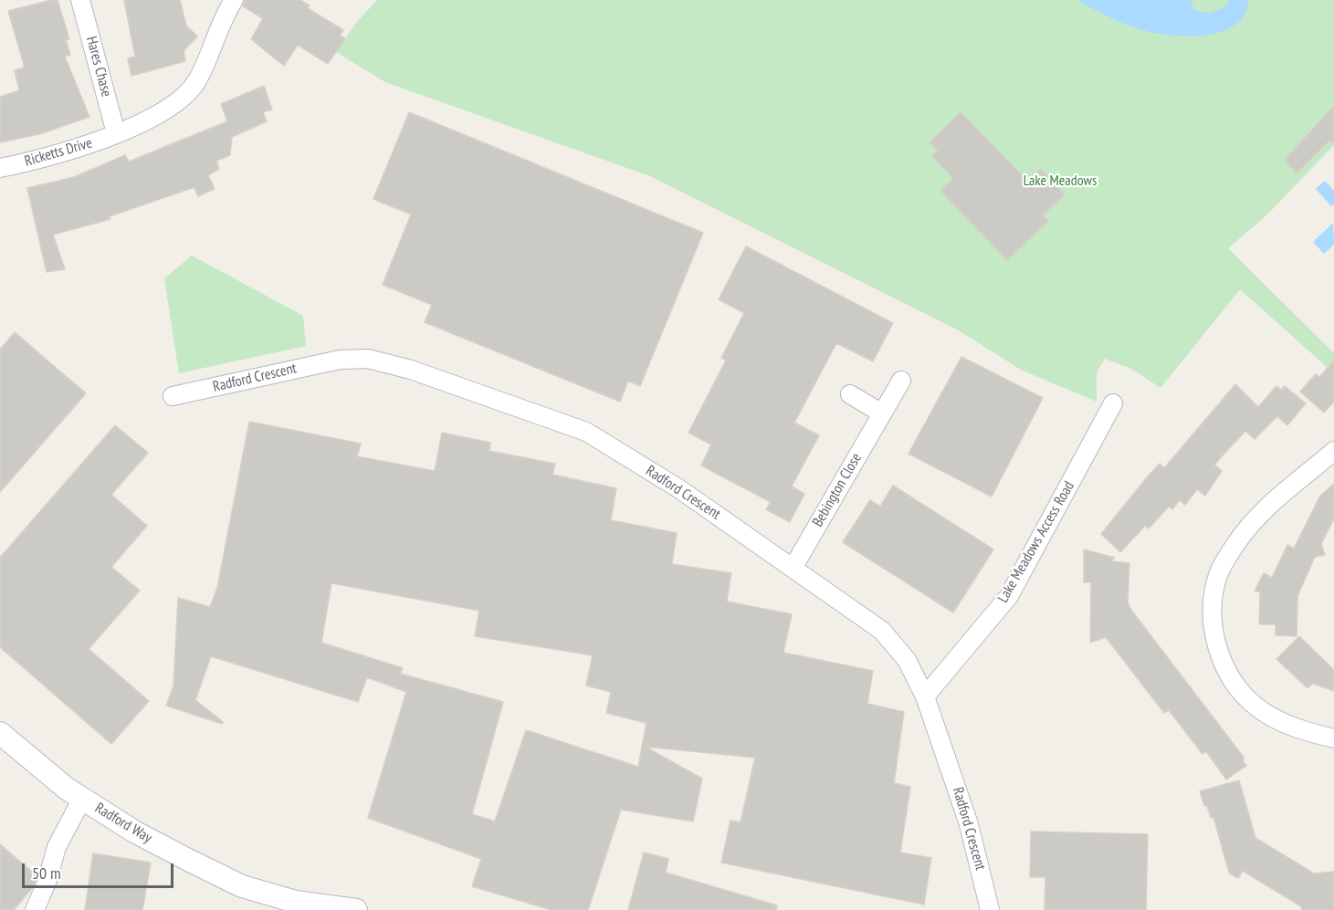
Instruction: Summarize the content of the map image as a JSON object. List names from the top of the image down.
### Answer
{
  "streets": {
    "street": [
      "Hares Chase",
      "Ricketts Drive",
      "Radford Crescent",
      "Bebington Close",
      "Lake Meadows Access Road",
      "Radford Way"
    ]
  },
  "crossings": [
    ["Hares Chase", "Ricketts Drive"],
    ["Radford Crescent", "Bebington Close"],
    ["Radford Crescent", "Lake Meadows Access Road"]
  ],
  "parks": ["Lake Meadows"],
  "scale_bar": "50 m"
}
